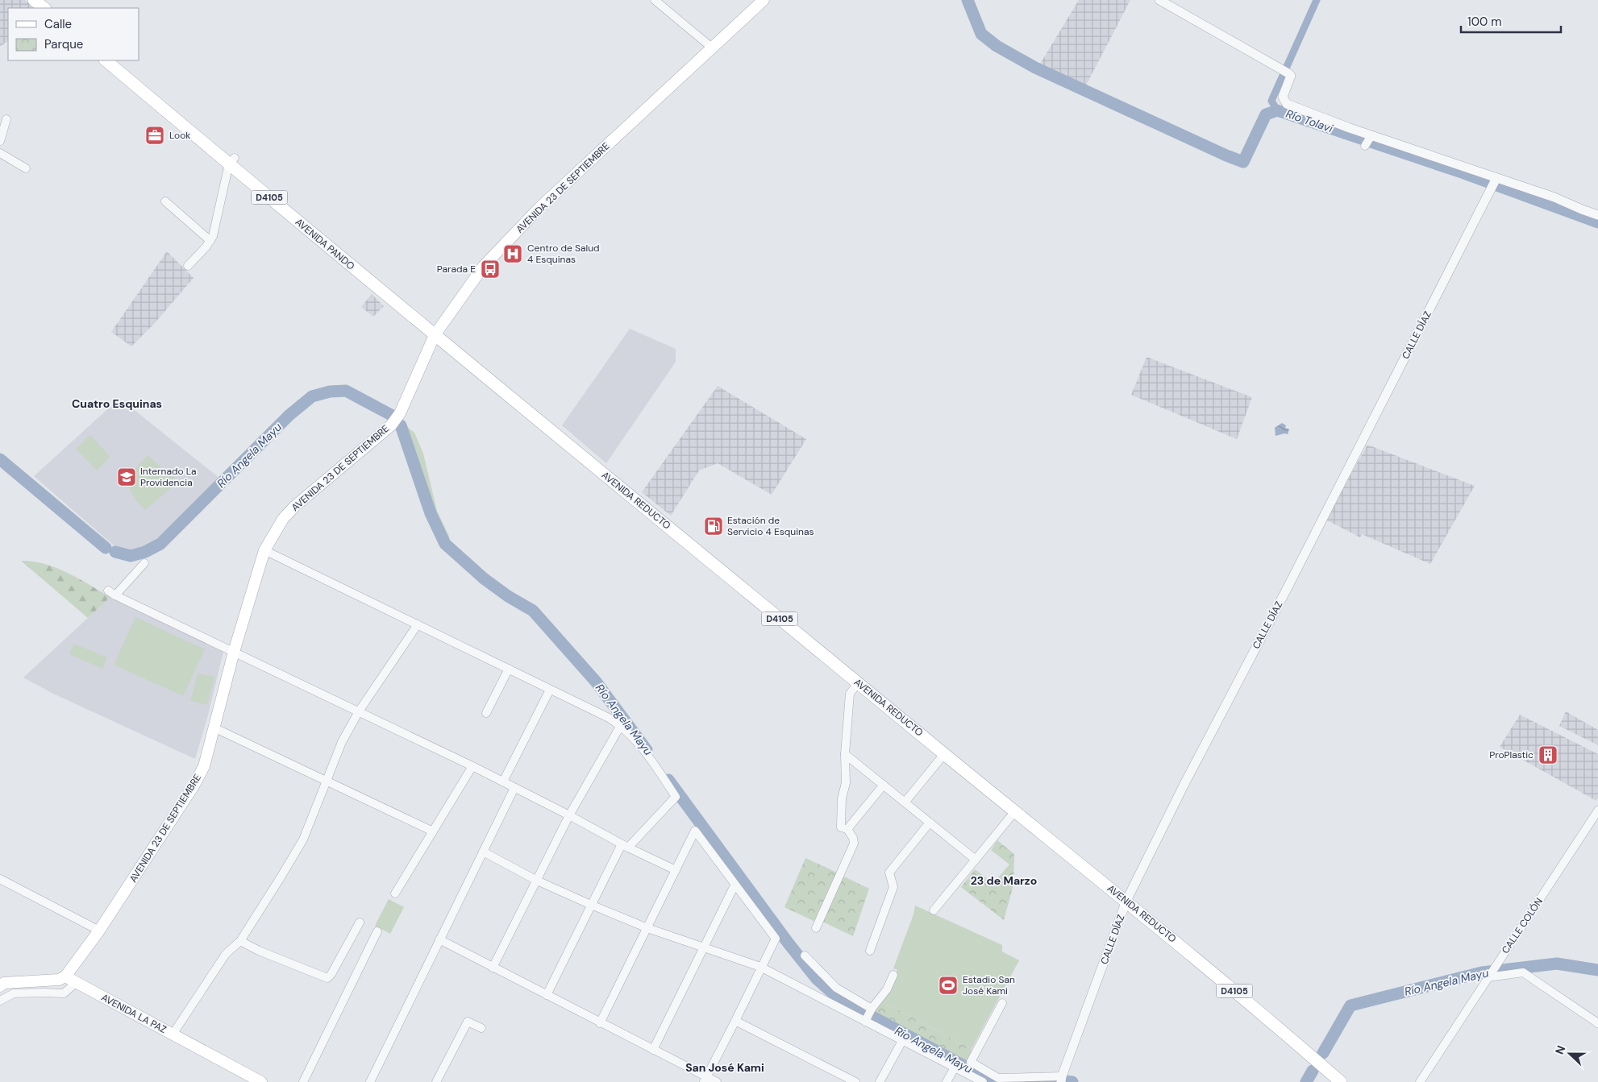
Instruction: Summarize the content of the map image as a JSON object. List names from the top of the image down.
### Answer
{
  "streets": {
    "main road": [
      "AVENIDA 23 DE SEPTIEMBRE",
      "D4105",
      "AVENIDA PANDO",
      "AVENIDA REDUCTO",
      "AVENIDA LA PAZ"
    ],
    "street": ["CALLE DÍAZ", "CALLE COLÓN"]
  },
  "crossings": [
    ["AVENIDA 23 DE SEPTIEMBRE", "AVENIDA PANDO"],
    ["AVENIDA 23 DE SEPTIEMBRE", "AVENIDA REDUCTO"],
    ["AVENIDA 23 DE SEPTIEMBRE", "AVENIDA LA PAZ"],
    ["AVENIDA PANDO", "AVENIDA REDUCTO"],
    ["CALLE DÍAZ", "AVENIDA REDUCTO"]
  ],
  "districts": ["Cuatro Esquinas", "23 de Marzo", "San José Kami"],
  "water": ["Río Tolavi", "Río Angela Mayu"],
  "places": {
    "office": ["Look"],
    "hospital": ["Centro de Salud 4 Esquinas"],
    "bus stop": ["Parada E"],
    "school or university": ["Internado La Providencia"],
    "fuel station": ["Estación de Servicio 4 Esquinas"],
    "building": ["ProPlastic"],
    "sports": ["Estadio San José Kami"]
  },
  "legend": ["Calle", "Parque"],
  "scale_bar": "100 m",
  "north": "left"
}
